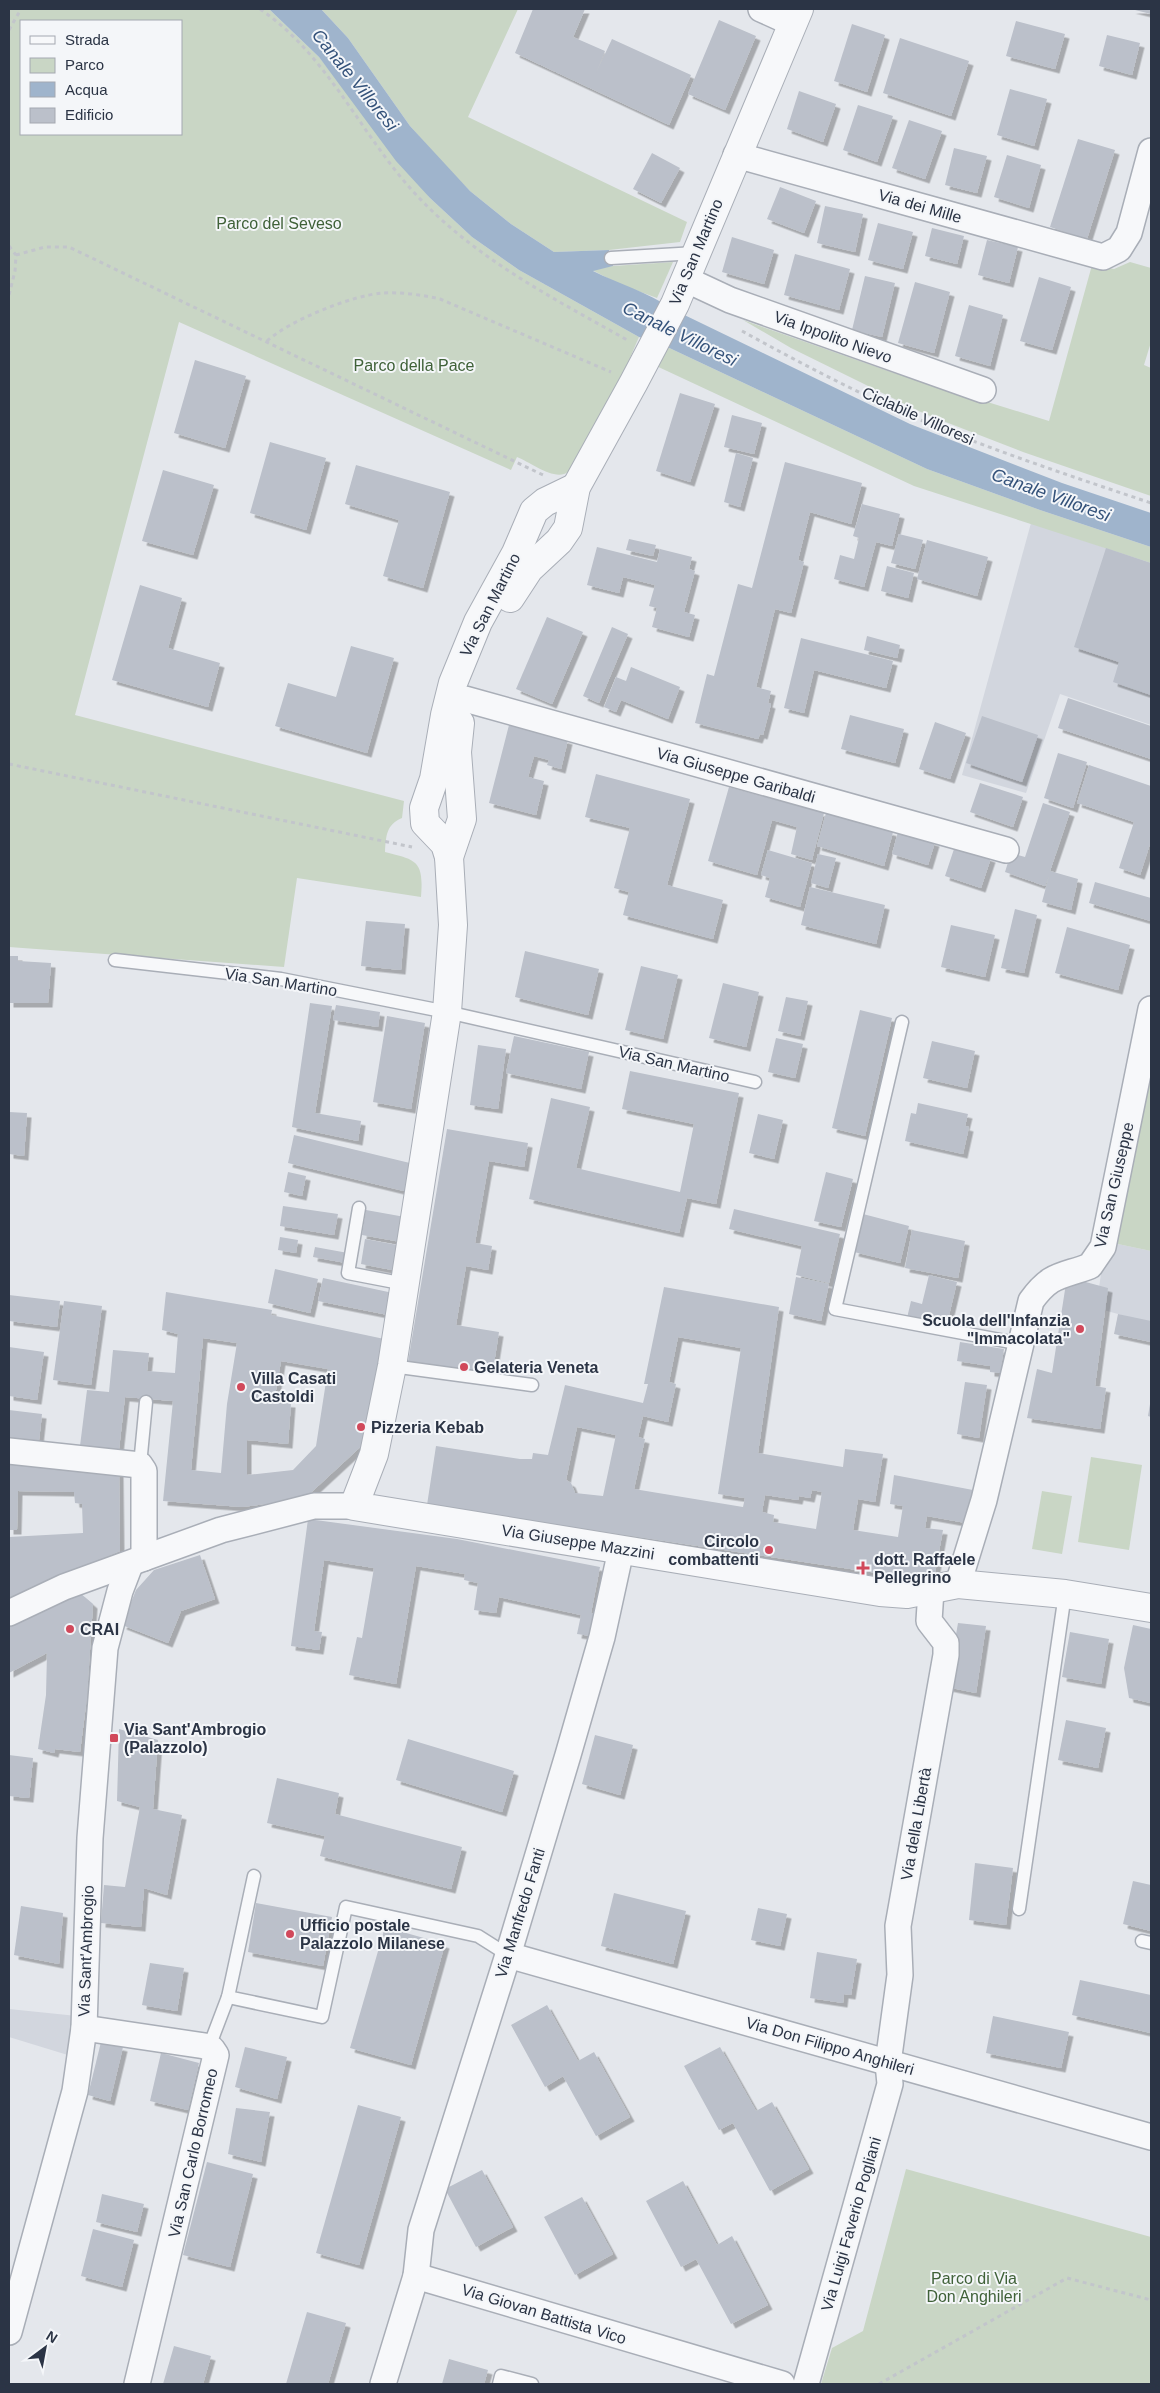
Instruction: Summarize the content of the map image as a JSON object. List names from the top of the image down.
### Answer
{
  "streets": {
    "street": [
      "Via dei Mille",
      "Via San Martino",
      "Via Ippolito Nievo",
      "Via Giuseppe Garibaldi",
      "Via San Giuseppe",
      "Via Giuseppe Mazzini",
      "Via della Libertà",
      "Via Manfredo Fanti",
      "Via Sant'Ambrogio",
      "Via Don Filippo Anghileri",
      "Via San Carlo Borromeo",
      "Via Luigi Faverio Pogliani",
      "Via Giovan Battista Vico"
    ],
    "path": ["Ciclabile Villoresi"]
  },
  "crossings": [
    ["Via dei Mille", "Via San Martino"],
    ["Via San Martino", "Via Ippolito Nievo"],
    ["Via San Martino", "Via Giuseppe Garibaldi"],
    ["Via San Martino", "Via Giuseppe Mazzini"],
    ["Via San Giuseppe", "Via Giuseppe Mazzini"],
    ["Via Giuseppe Mazzini", "Via della Libertà"],
    ["Via Giuseppe Mazzini", "Via Manfredo Fanti"],
    ["Via Giuseppe Mazzini", "Via Sant'Ambrogio"],
    ["Via della Libertà", "Via Don Filippo Anghileri"],
    ["Via della Libertà", "Via Luigi Faverio Pogliani"],
    ["Via Manfredo Fanti", "Via Don Filippo Anghileri"],
    ["Via Manfredo Fanti", "Via Giovan Battista Vico"],
    ["Via Sant'Ambrogio", "Via San Carlo Borromeo"],
    ["Via Don Filippo Anghileri", "Via Luigi Faverio Pogliani"]
  ],
  "water": ["Canale Villoresi"],
  "parks": ["Parco del Seveso", "Parco della Pace", "Parco di Via Don Anghileri"],
  "places": {
    "other": [
      "Scuola dell'Infanzia \"Immacolata\"",
      "Gelateria Veneta",
      "Villa Casati Castoldi",
      "Pizzeria Kebab",
      "Circolo combattenti",
      "CRAI",
      "Ufficio postale Palazzolo Milanese"
    ],
    "health": ["dott. Raffaele Pellegrino"],
    "transit": ["Via Sant'Ambrogio (Palazzolo)"]
  },
  "legend": [
    "Strada",
    "Parco",
    "Acqua",
    "Edificio"
  ],
  "north": "top right"
}
